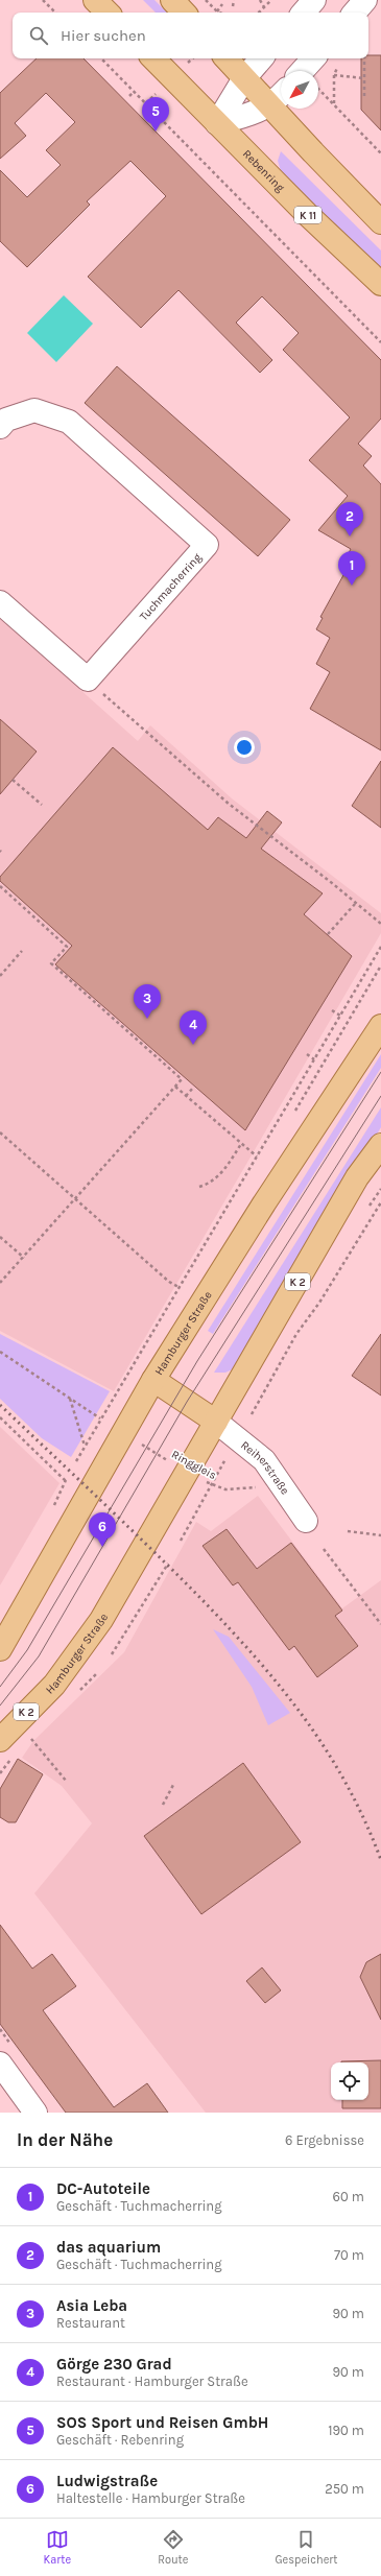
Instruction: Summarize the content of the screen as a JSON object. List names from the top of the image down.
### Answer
{
  "streets": {
    "main road": [
      "Rebenring",
      "K 11",
      "K 2",
      "Hamburger Straße"
    ],
    "street": ["Tuchmacherring", "Reiherstraße"],
    "path": ["Ringgleis"]
  },
  "crossings": [
    ["Hamburger Straße", "Ringgleis"],
    ["Hamburger Straße", "Reiherstraße"]
  ],
  "north": "bottom left",
  "page": {
    "search": "Hier suchen",
    "pins": [
      "5",
      "2",
      "1",
      "3",
      "4",
      "6"
    ],
    "heading": ["In der Nähe", "6 Ergebnisse"],
    "list": [
      {
        "mark": "1",
        "name": "DC-Autoteile",
        "note": "Geschäft · Tuchmacherring",
        "value": "60 m"
      },
      {
        "mark": "2",
        "name": "das aquarium",
        "note": "Geschäft · Tuchmacherring",
        "value": "70 m"
      },
      {
        "mark": "3",
        "name": "Asia Leba",
        "note": "Restaurant",
        "value": "90 m"
      },
      {
        "mark": "4",
        "name": "Görge 230 Grad",
        "note": "Restaurant · Hamburger Straße",
        "value": "90 m"
      },
      {
        "mark": "5",
        "name": "SOS Sport und Reisen GmbH",
        "note": "Geschäft · Rebenring",
        "value": "190 m"
      },
      {
        "mark": "6",
        "name": "Ludwigstraße",
        "note": "Haltestelle · Hamburger Straße",
        "value": "250 m"
      }
    ],
    "nav": ["Karte", "Route", "Gespeichert"]
  }
}
